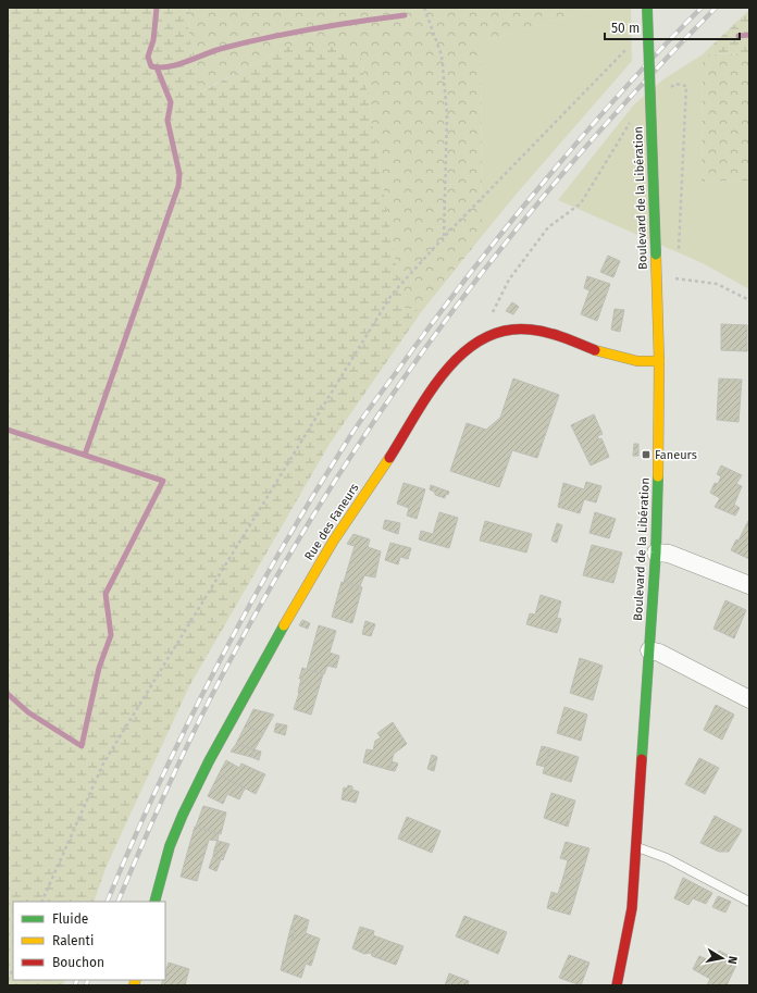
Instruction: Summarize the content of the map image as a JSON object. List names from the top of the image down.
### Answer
{
  "streets": {
    "street": ["Boulevard de la Libération", "Rue des Faneurs"]
  },
  "crossings": [
    ["Boulevard de la Libération", "Rue des Faneurs"]
  ],
  "places": {
    "transit": ["Faneurs"]
  },
  "legend": ["Fluide", "Ralenti", "Bouchon"],
  "scale_bar": "50 m",
  "north": "right"
}
